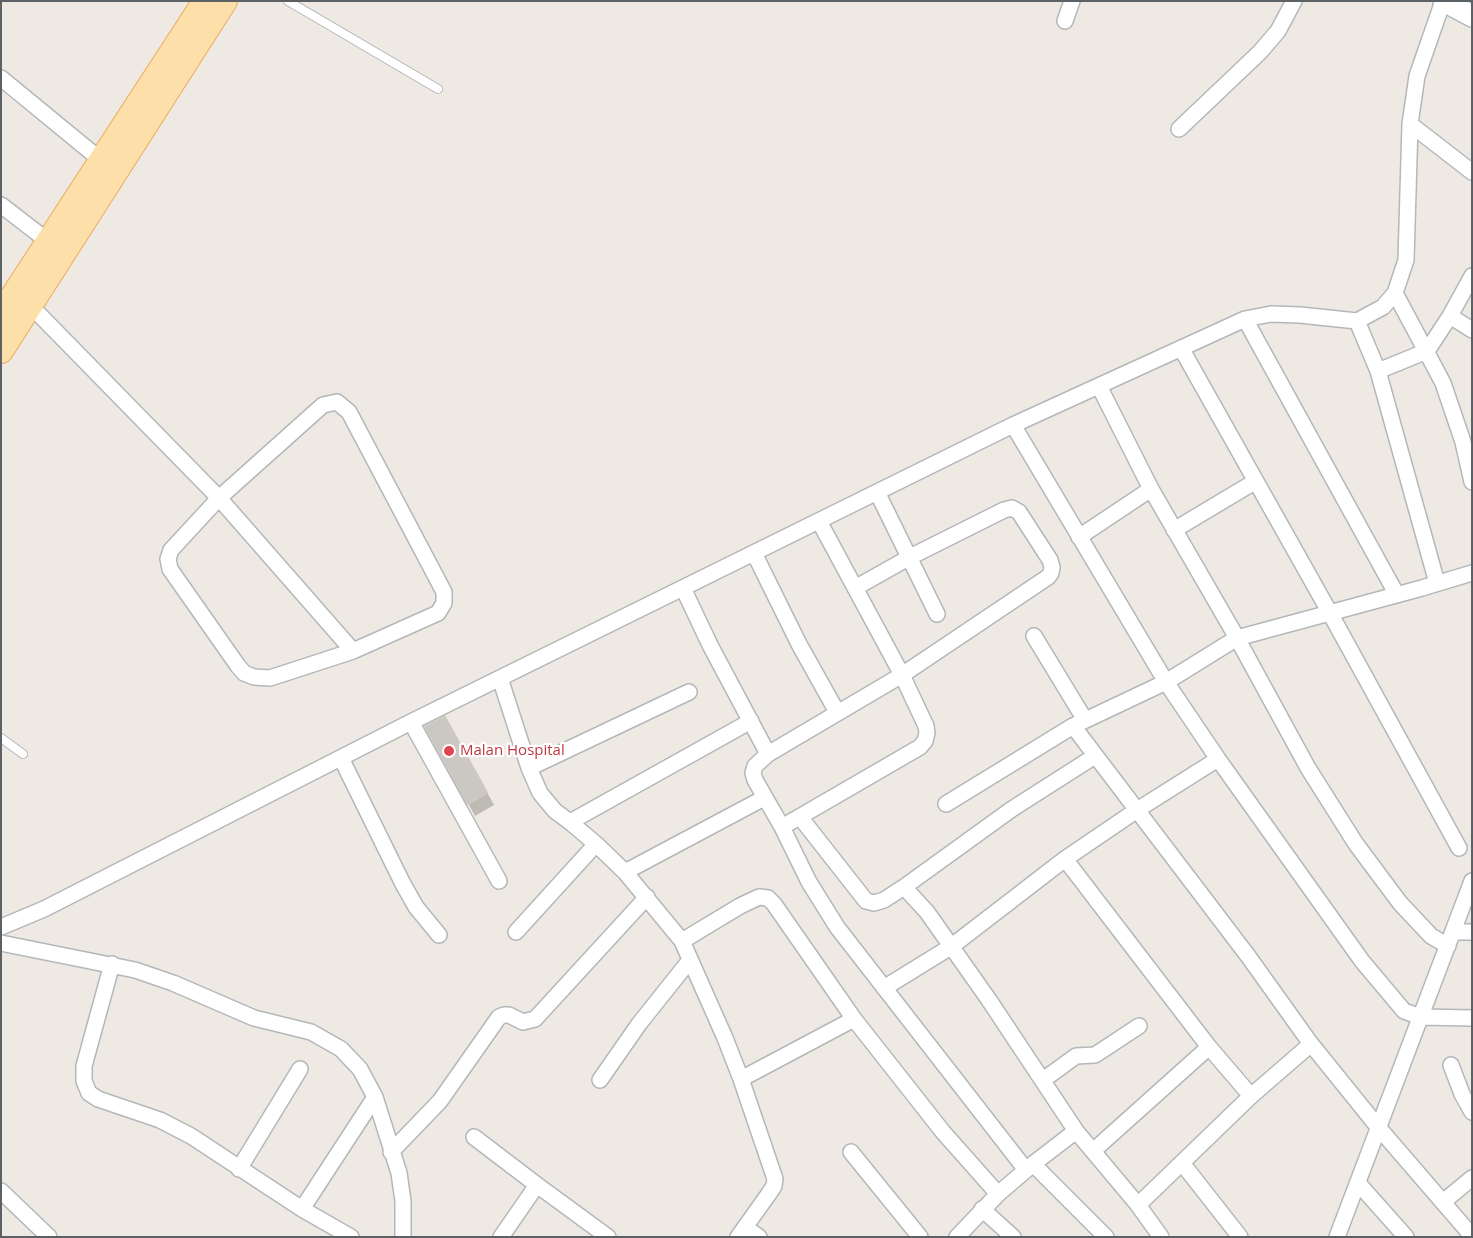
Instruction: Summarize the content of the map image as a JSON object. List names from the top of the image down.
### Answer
{
  "places": ["Malan Hospital"]
}
